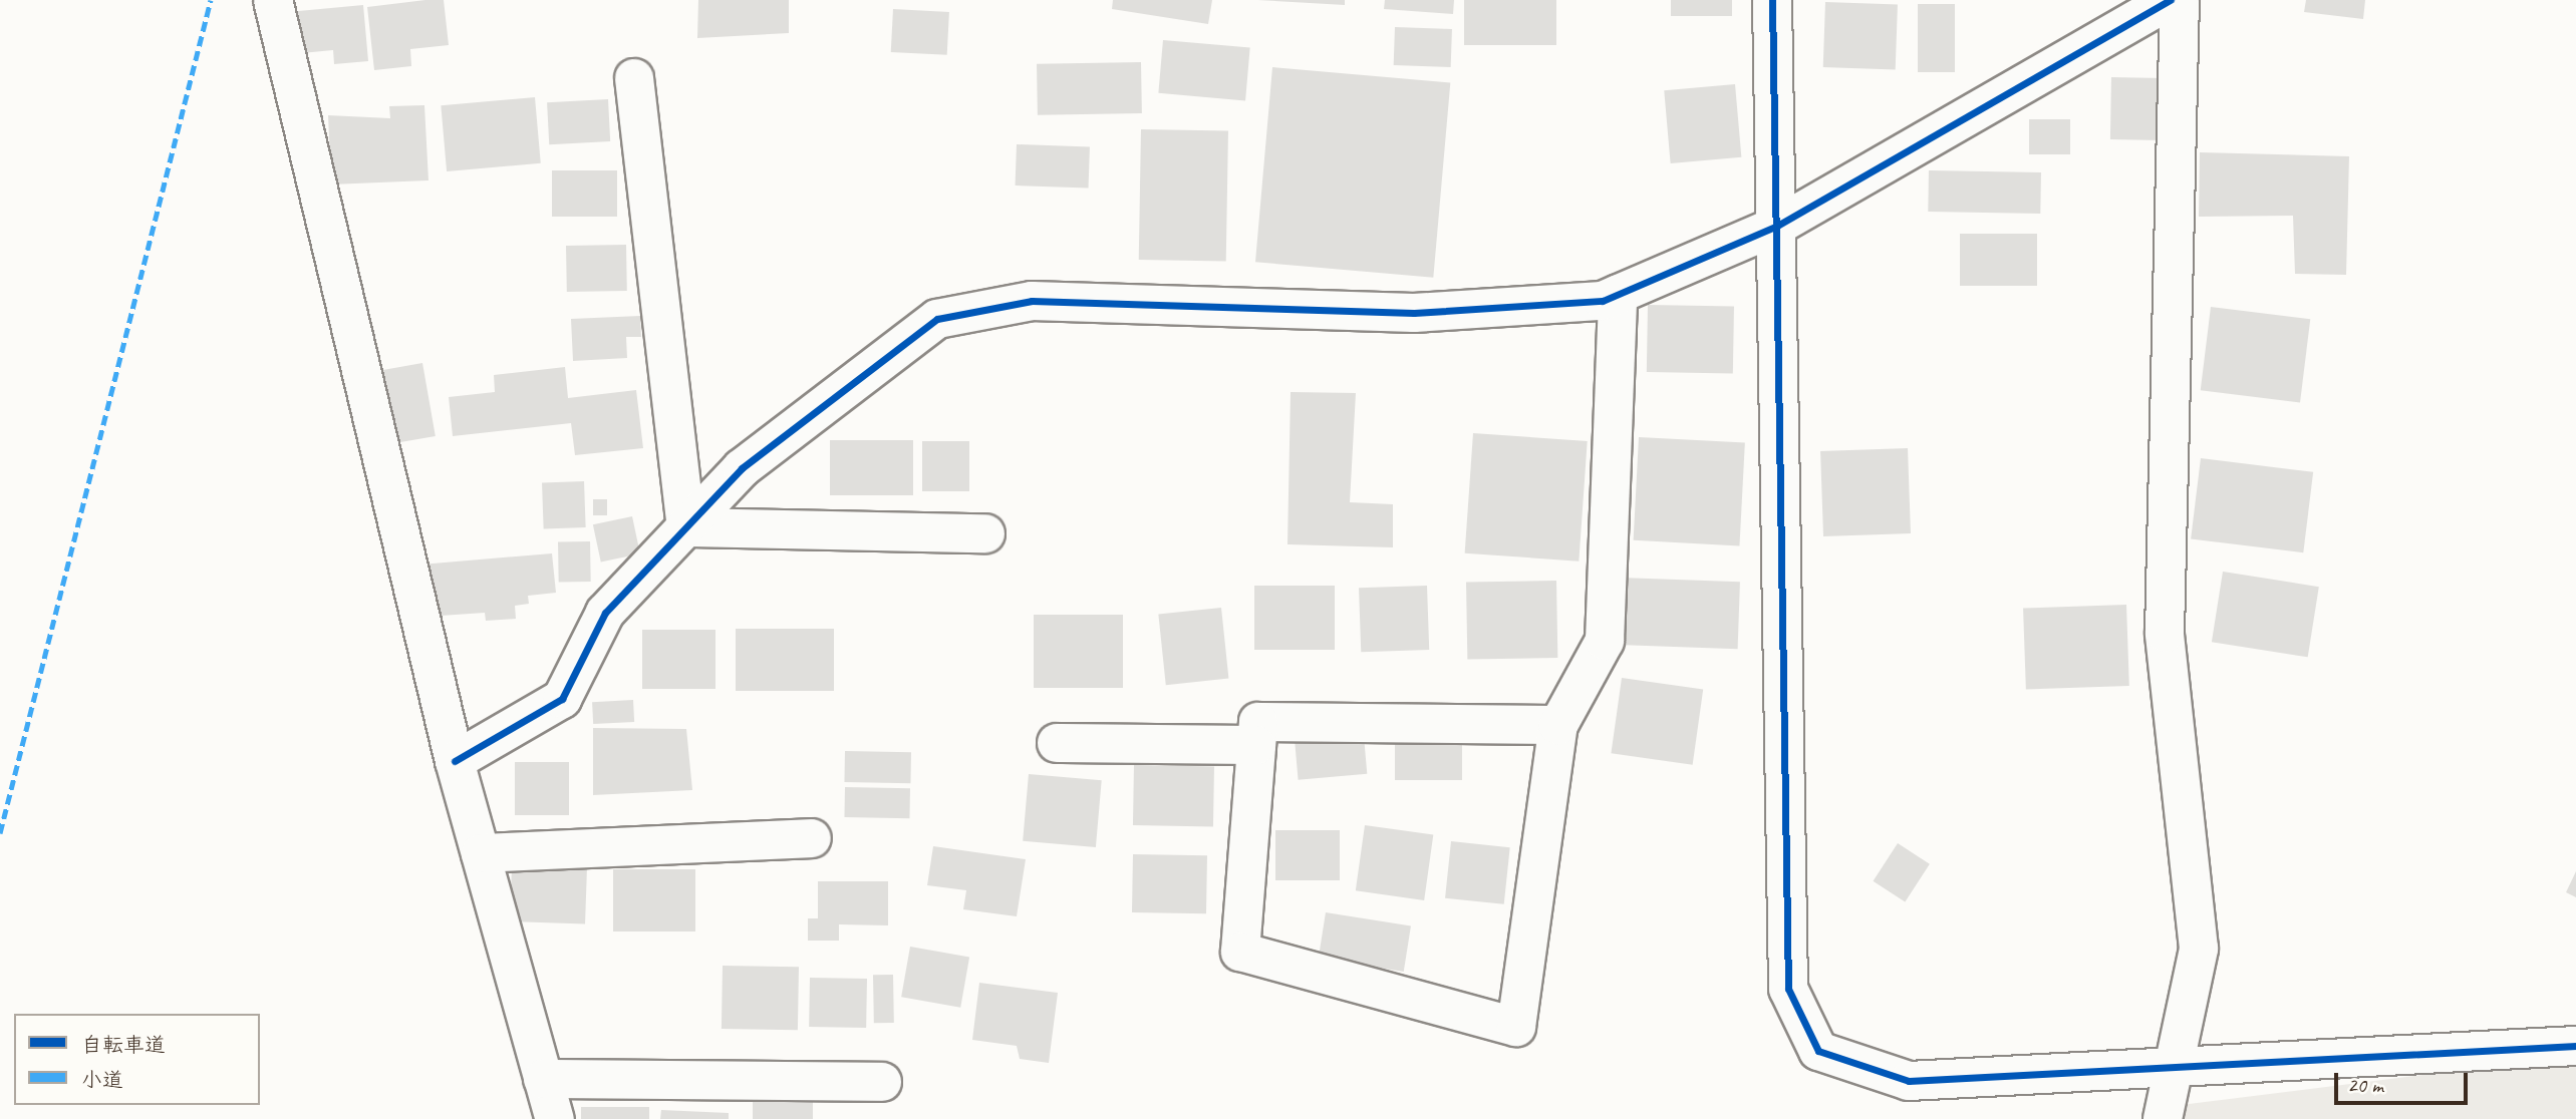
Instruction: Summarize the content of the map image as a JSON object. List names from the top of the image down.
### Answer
{
  "legend": ["自転車道", "小道"],
  "scale_bar": "20 m"
}
